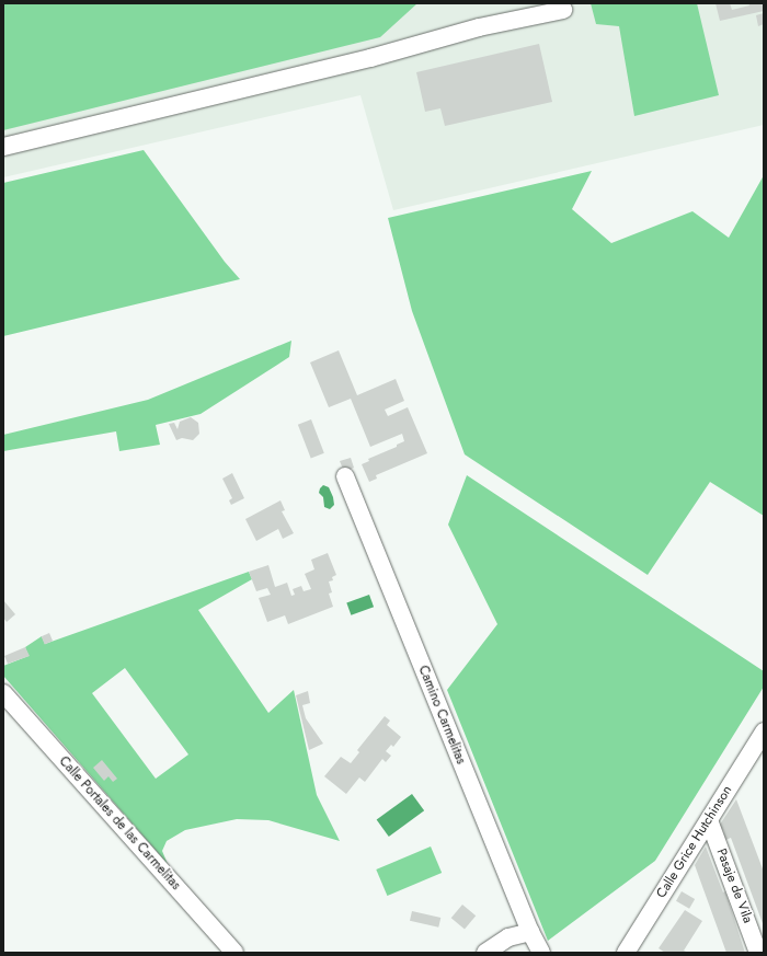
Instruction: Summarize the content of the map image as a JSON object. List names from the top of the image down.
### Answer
{
  "streets": {
    "street": [
      "Camino Carmelitas",
      "Calle Portales de las Carmelitas",
      "Calle Grice Hutchinson",
      "Pasaje de Vila"
    ]
  },
  "crossings": [
    ["Calle Grice Hutchinson", "Pasaje de Vila"]
  ]
}
